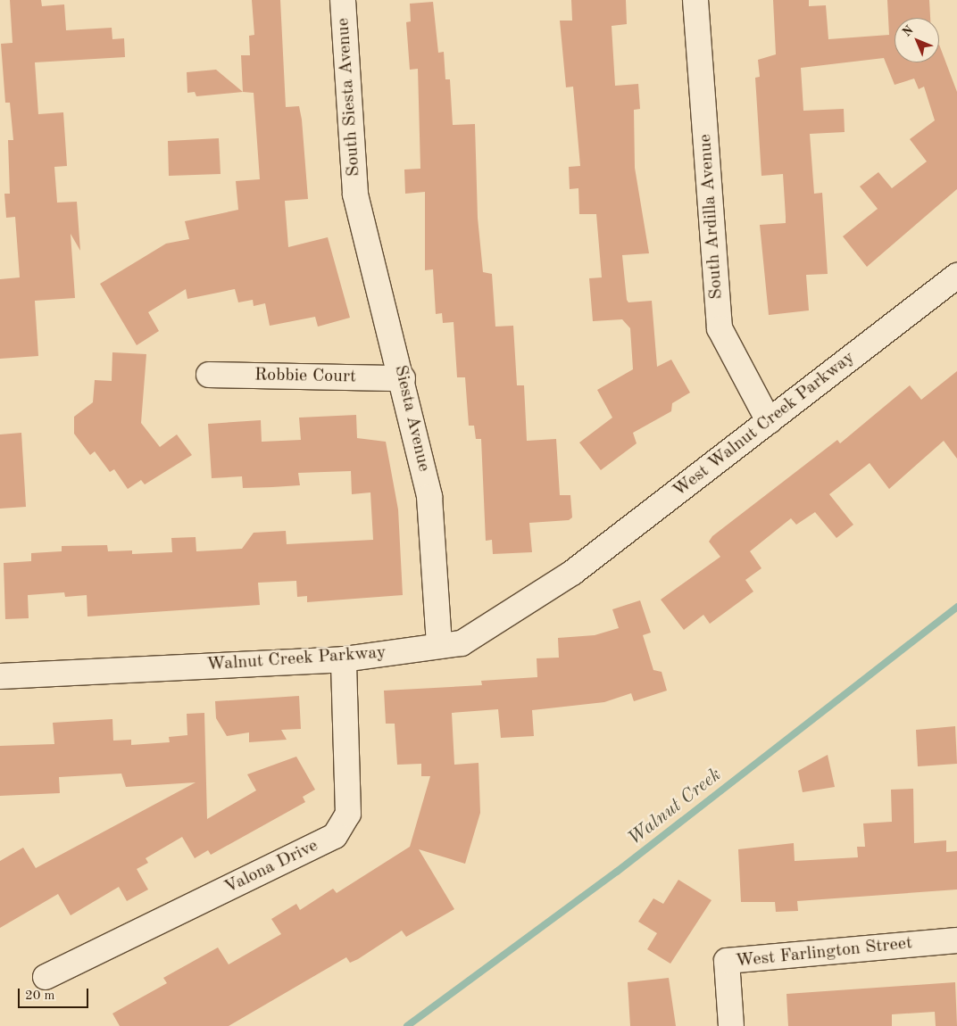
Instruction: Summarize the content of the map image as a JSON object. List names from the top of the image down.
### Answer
{
  "streets": {
    "street": [
      "South Siesta Avenue",
      "South Ardilla Avenue",
      "Robbie Court",
      "Siesta Avenue",
      "West Walnut Creek Parkway",
      "Walnut Creek Parkway",
      "Valona Drive",
      "West Farlington Street"
    ]
  },
  "crossings": [
    ["South Siesta Avenue", "Siesta Avenue"],
    ["South Ardilla Avenue", "West Walnut Creek Parkway"],
    ["Robbie Court", "Siesta Avenue"],
    ["Siesta Avenue", "Walnut Creek Parkway"],
    ["West Walnut Creek Parkway", "Walnut Creek Parkway"],
    ["Walnut Creek Parkway", "Valona Drive"]
  ],
  "water": ["Walnut Creek"],
  "scale_bar": "20 m",
  "north": "top left"
}
